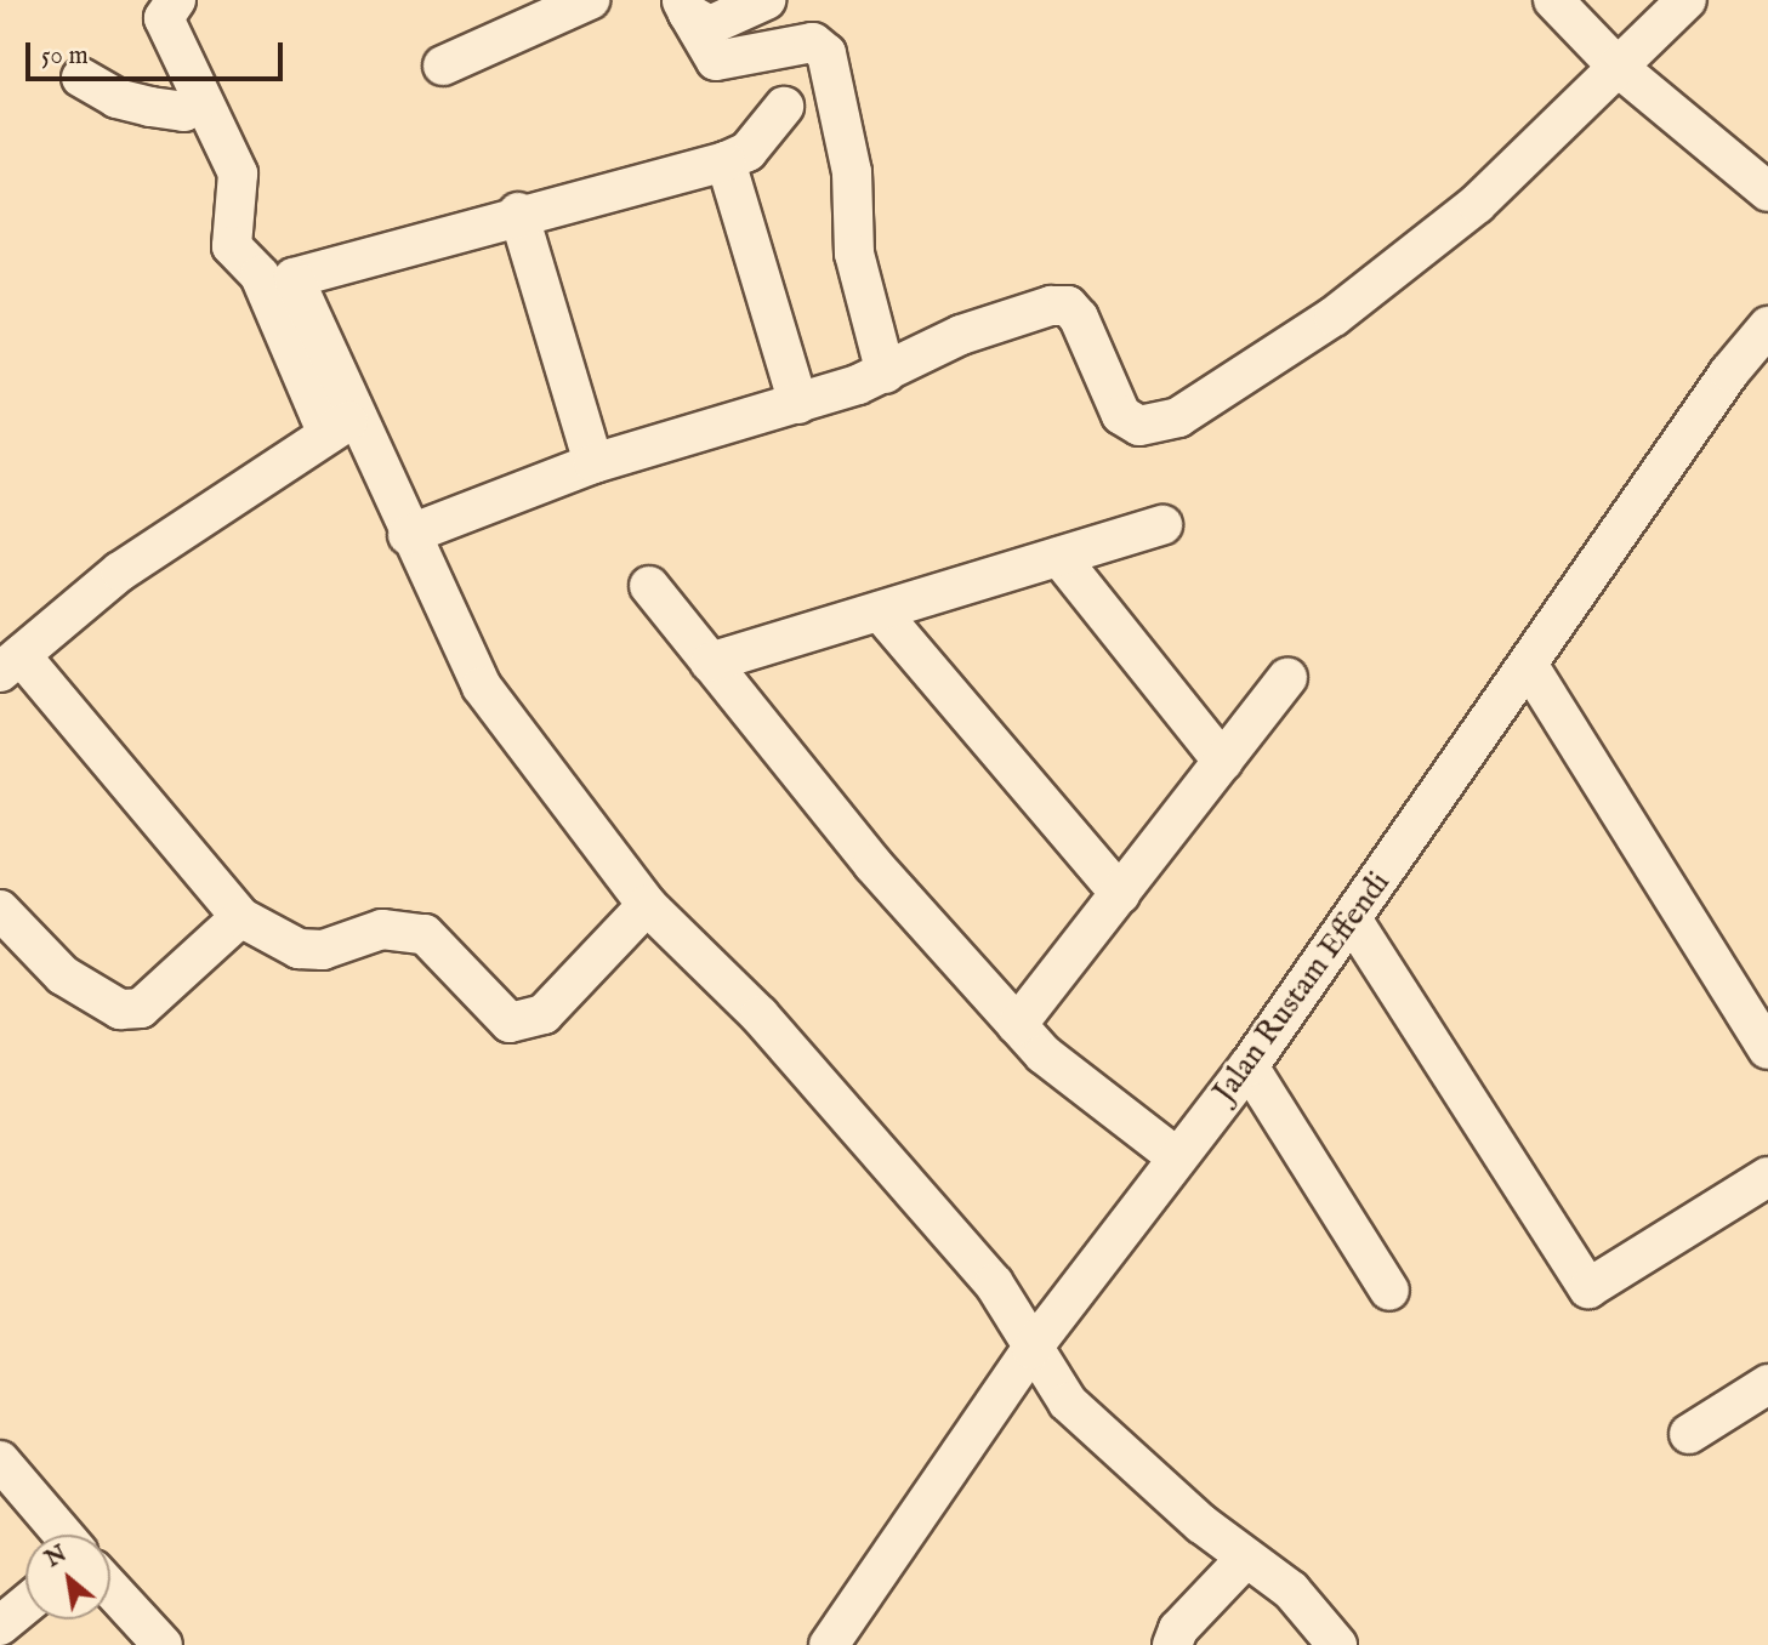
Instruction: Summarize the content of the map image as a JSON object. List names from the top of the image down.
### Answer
{
  "streets": {
    "street": ["Jalan Rustam Effendi"]
  },
  "scale_bar": "50 m",
  "north": "top left"
}
